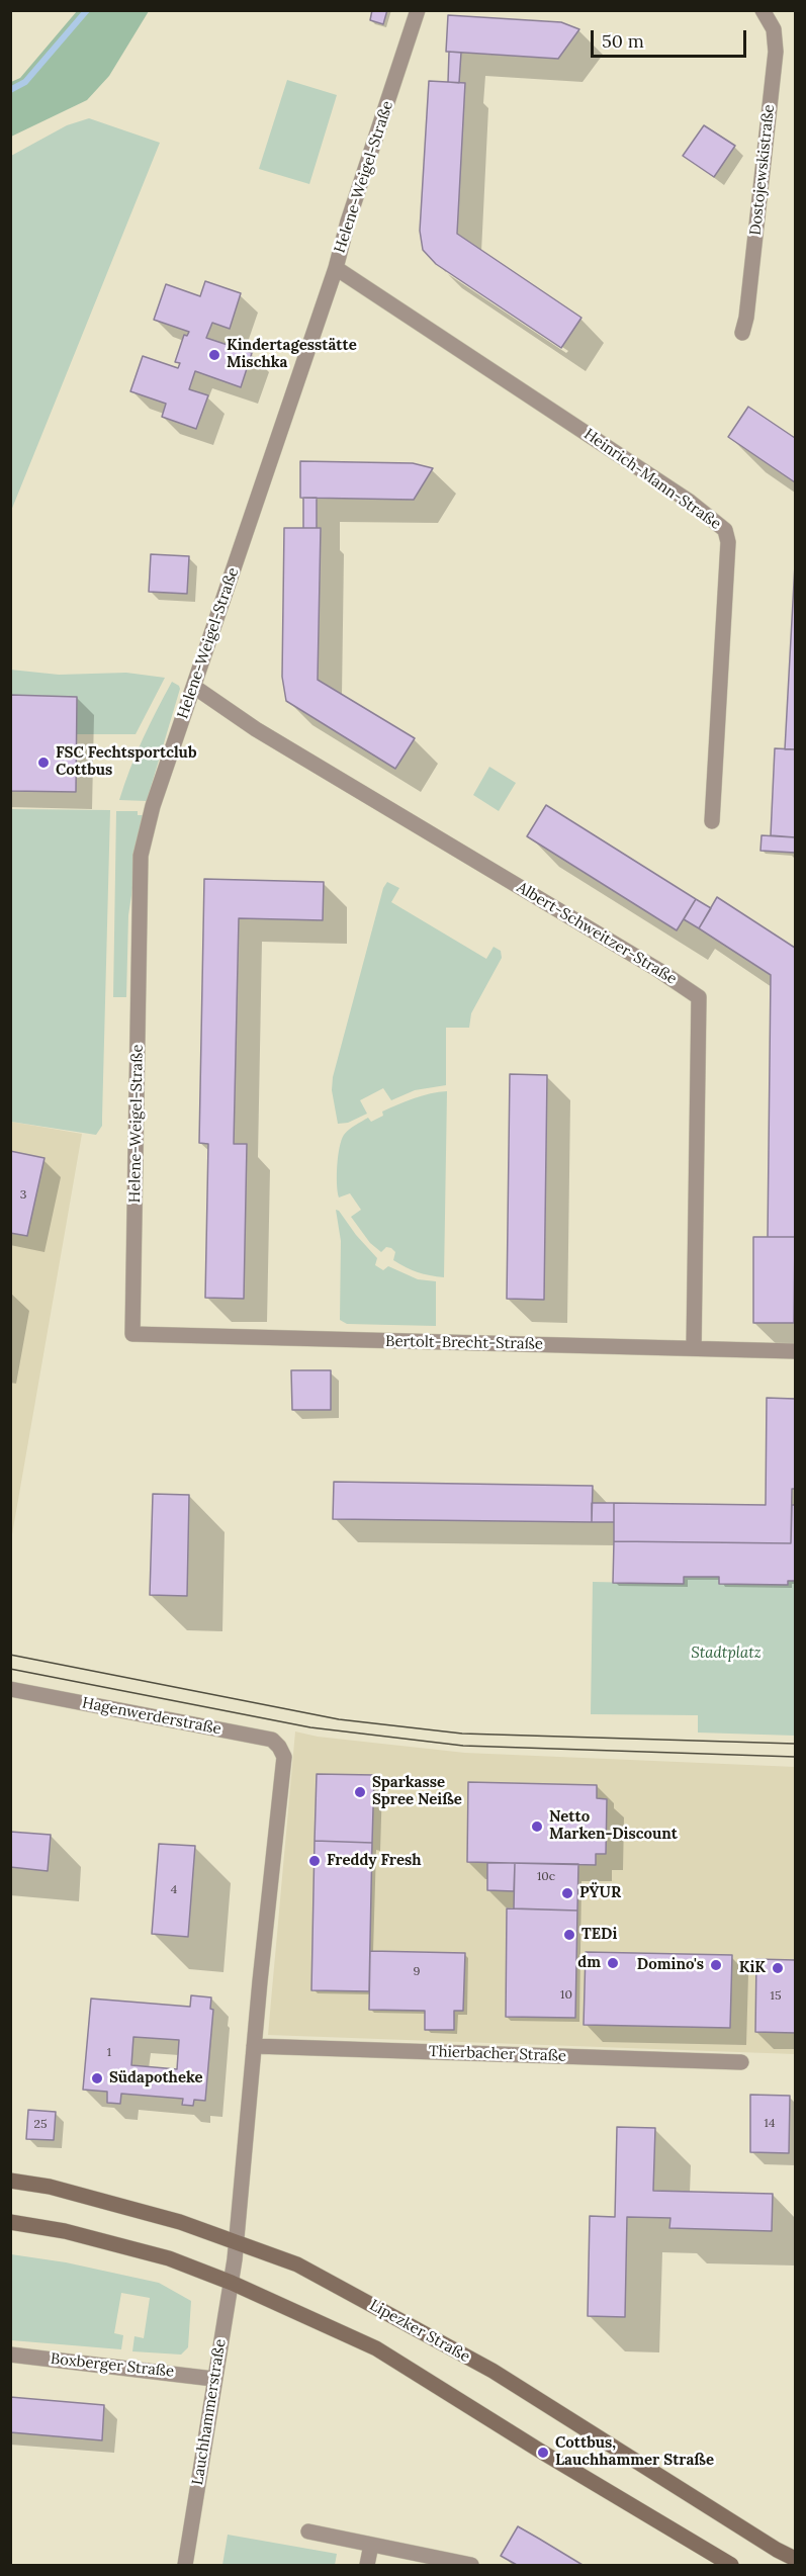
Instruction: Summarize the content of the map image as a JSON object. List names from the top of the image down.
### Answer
{
  "streets": {
    "main road": ["Lipezker Straße"],
    "street": [
      "Dostojewskistraße",
      "Helene-Weigel-Straße",
      "Heinrich-Mann-Straße",
      "Albert-Schweitzer-Straße",
      "Bertolt-Brecht-Straße",
      "Hagenwerderstraße",
      "Thierbacher Straße",
      "Boxberger Straße",
      "Lauchhammerstraße"
    ]
  },
  "crossings": [
    ["Helene-Weigel-Straße", "Heinrich-Mann-Straße"],
    ["Helene-Weigel-Straße", "Albert-Schweitzer-Straße"],
    ["Helene-Weigel-Straße", "Bertolt-Brecht-Straße"],
    ["Albert-Schweitzer-Straße", "Bertolt-Brecht-Straße"],
    ["Hagenwerderstraße", "Thierbacher Straße"],
    ["Lipezker Straße", "Lauchhammerstraße"],
    ["Boxberger Straße", "Lauchhammerstraße"]
  ],
  "parks": ["Stadtplatz"],
  "places": [
    "Kindertagesstätte Mischka",
    "FSC Fechtsportclub Cottbus",
    "Sparkasse Spree Neiße",
    "Netto Marken-Discount",
    "Freddy Fresh",
    "PŸUR",
    "TEDi",
    "dm",
    "Domino's",
    "KiK",
    "Südapotheke",
    "Cottbus, Lauchhammer Straße"
  ],
  "house_numbers": [
    "3",
    "10c",
    "4",
    "9",
    "10",
    "15",
    "1",
    "14",
    "25"
  ],
  "scale_bar": "50 m"
}
